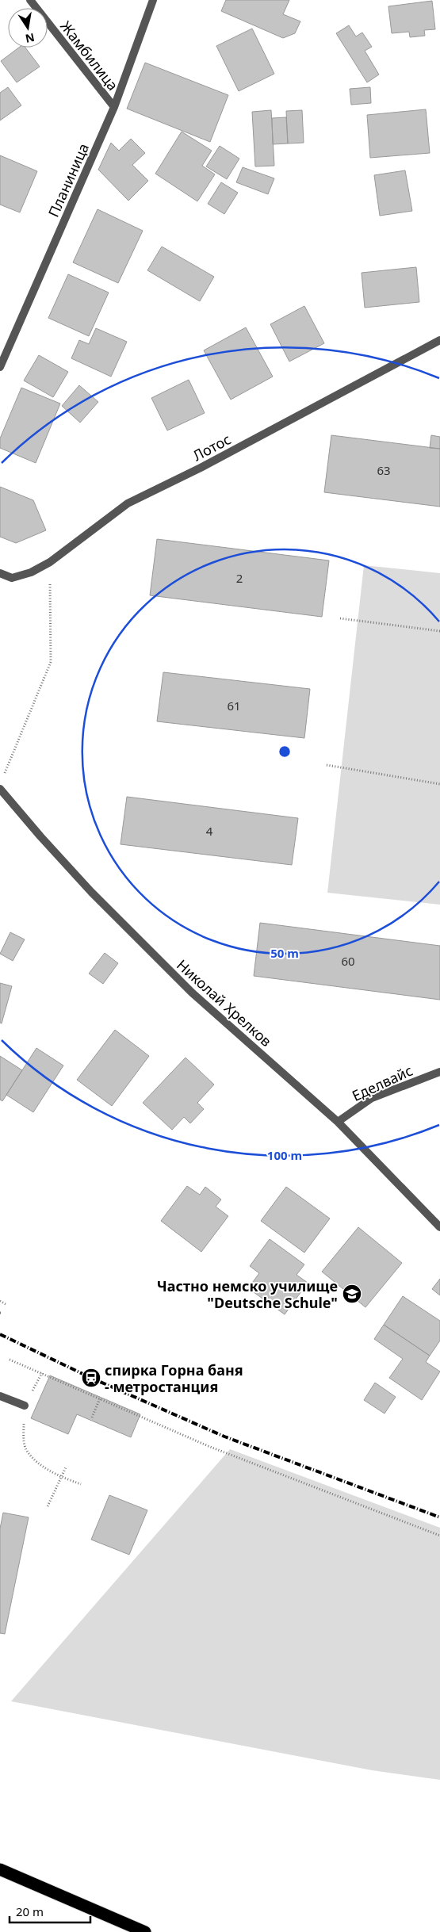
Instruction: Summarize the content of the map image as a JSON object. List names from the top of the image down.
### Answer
{
  "streets": {
    "street": [
      "Жамбилица",
      "Планиница",
      "Лотос",
      "Николай Хрелков",
      "Еделвайс"
    ]
  },
  "crossings": [
    ["Жамбилица", "Планиница"],
    ["Николай Хрелков", "Еделвайс"]
  ],
  "places": {
    "school or university": ["Частно немско училище \"Deutsche Schule\""],
    "station": ["спирка Горна баня - метростанция"]
  },
  "house_numbers": [
    "63",
    "2",
    "61",
    "4",
    "60"
  ],
  "scale_bar": "20 m",
  "north": "bottom",
  "rings": ["50 m", "100 m"]
}
